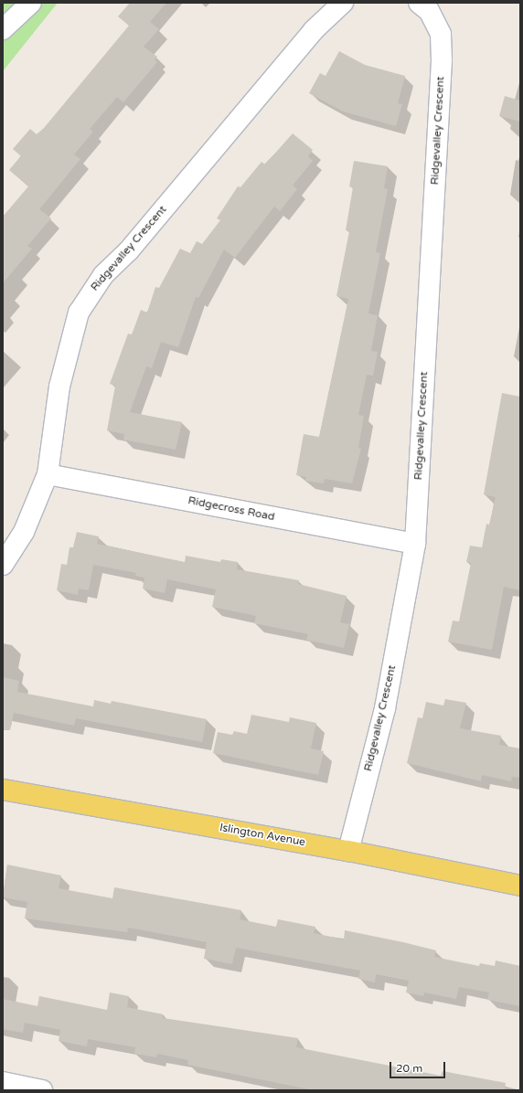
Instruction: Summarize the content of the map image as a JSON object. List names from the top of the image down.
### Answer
{
  "streets": {
    "main road": ["Islington Avenue"],
    "street": ["Ridgevalley Crescent", "Ridgecross Road"]
  },
  "crossings": [
    ["Ridgevalley Crescent", "Ridgecross Road"],
    ["Ridgevalley Crescent", "Islington Avenue"]
  ],
  "scale_bar": "20 m"
}
